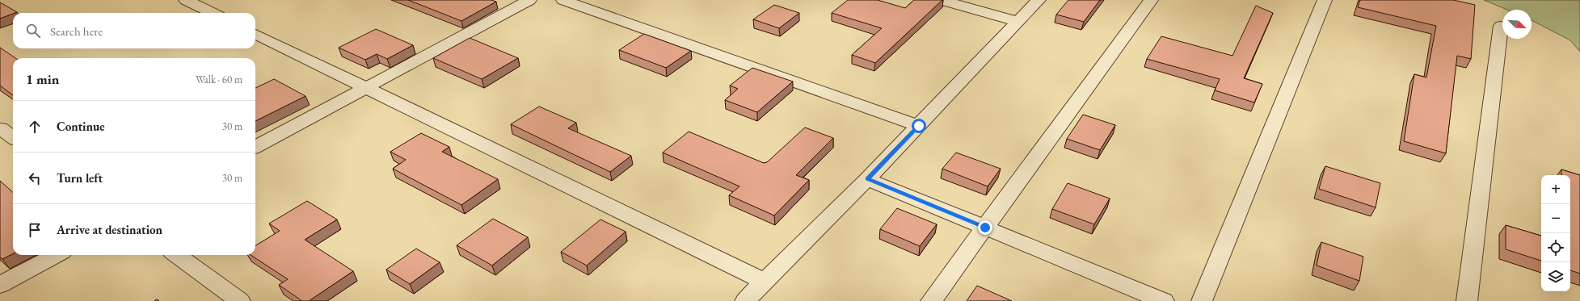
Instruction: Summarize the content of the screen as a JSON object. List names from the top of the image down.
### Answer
{
  "north": "bottom right",
  "page": {
    "search": "Search here",
    "heading": ["1 min", "Walk · 60 m"],
    "list": [
      ["Continue", "30 m"],
      ["Turn left", "30 m"],
      "Arrive at destination"
    ],
    "map_buttons": ["+", "−"]
  }
}
